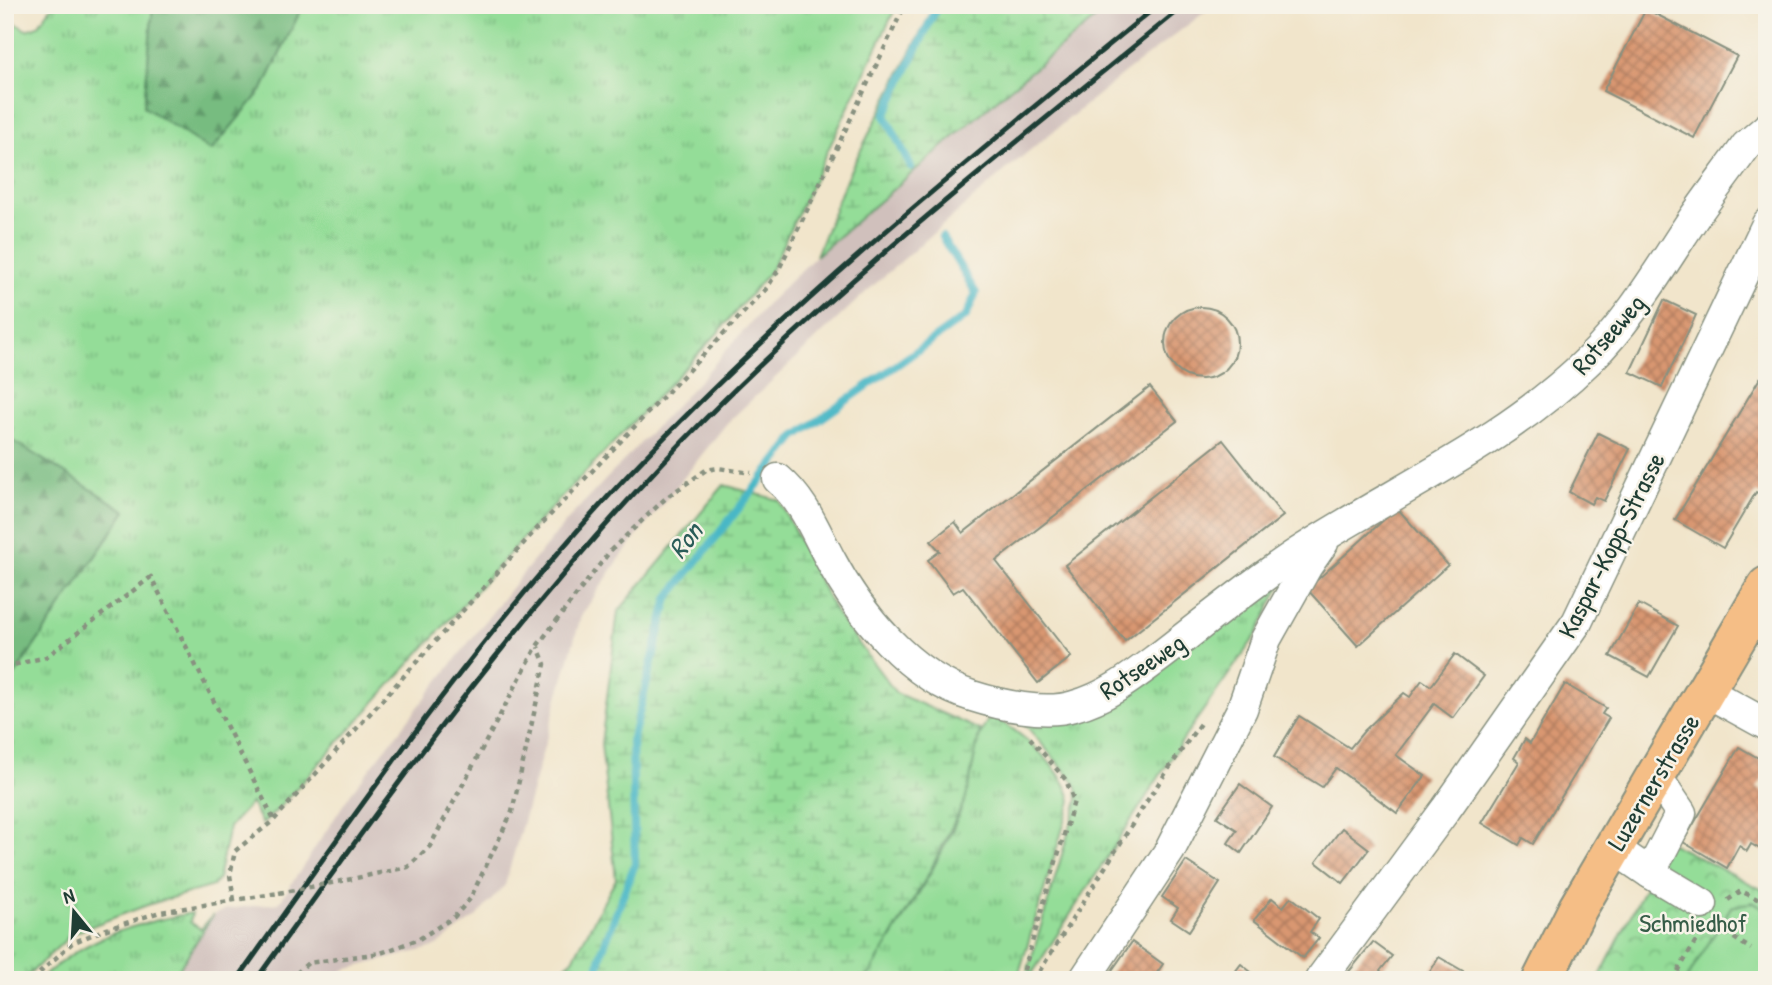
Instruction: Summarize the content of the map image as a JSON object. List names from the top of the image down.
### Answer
{
  "streets": {
    "main road": ["Luzernerstrasse"],
    "street": ["Rotseeweg", "Kaspar-Kopp-Strasse"]
  },
  "water": ["Ron"],
  "parks": ["Schmiedhof"],
  "north": "top"
}
